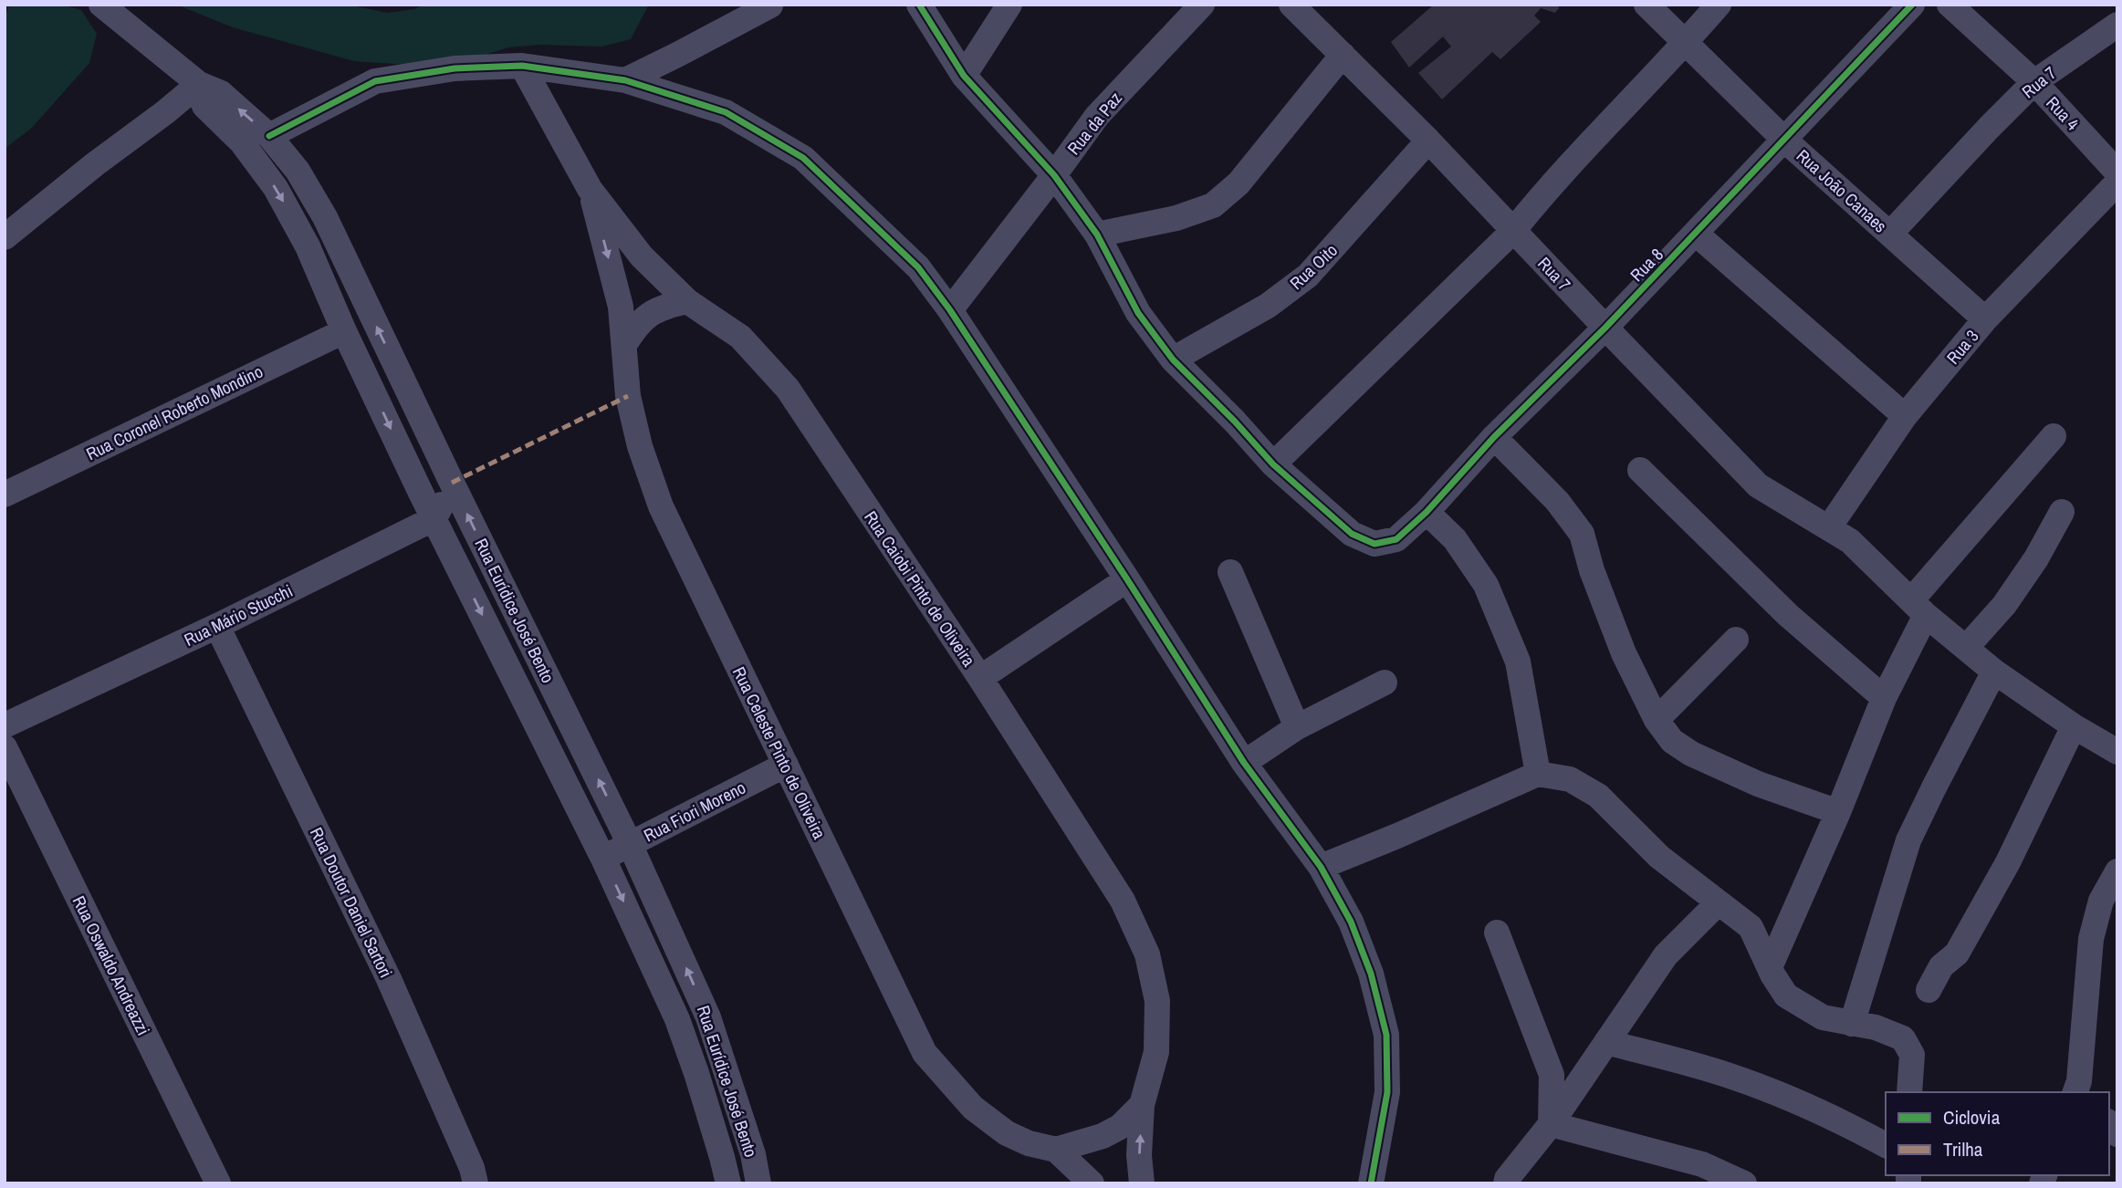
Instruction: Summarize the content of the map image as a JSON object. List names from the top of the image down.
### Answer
{
  "streets": {
    "street": [
      "Rua 7",
      "Rua 4",
      "Rua da Paz",
      "Rua João Canaes",
      "Rua 8",
      "Rua Oito",
      "Rua 3",
      "Rua Coronel Roberto Mondino",
      "Rua Caiobi Pinto de Oliveira",
      "Rua Eurídice José Bento",
      "Rua Mário Stucchi",
      "Rua Celeste Pinto de Oliveira",
      "Rua Fiori Moreno",
      "Rua Doutor Daniel Sartori",
      "Rua Oswaldo Andreazzi"
    ]
  },
  "crossings": [
    ["Rua 7", "Rua 4"],
    ["Rua 7", "Rua João Canaes"],
    ["Rua 7", "Rua 8"],
    ["Rua 7", "Rua Oito"],
    ["Rua 7", "Rua 3"],
    ["Rua João Canaes", "Rua 8"],
    ["Rua João Canaes", "Rua 3"],
    ["Rua Coronel Roberto Mondino", "Rua Eurídice José Bento"],
    ["Rua Caiobi Pinto de Oliveira", "Rua Celeste Pinto de Oliveira"],
    ["Rua Eurídice José Bento", "Rua Mário Stucchi"],
    ["Rua Eurídice José Bento", "Rua Fiori Moreno"],
    ["Rua Mário Stucchi", "Rua Doutor Daniel Sartori"],
    ["Rua Celeste Pinto de Oliveira", "Rua Fiori Moreno"]
  ],
  "legend": ["Ciclovia", "Trilha"]
}
